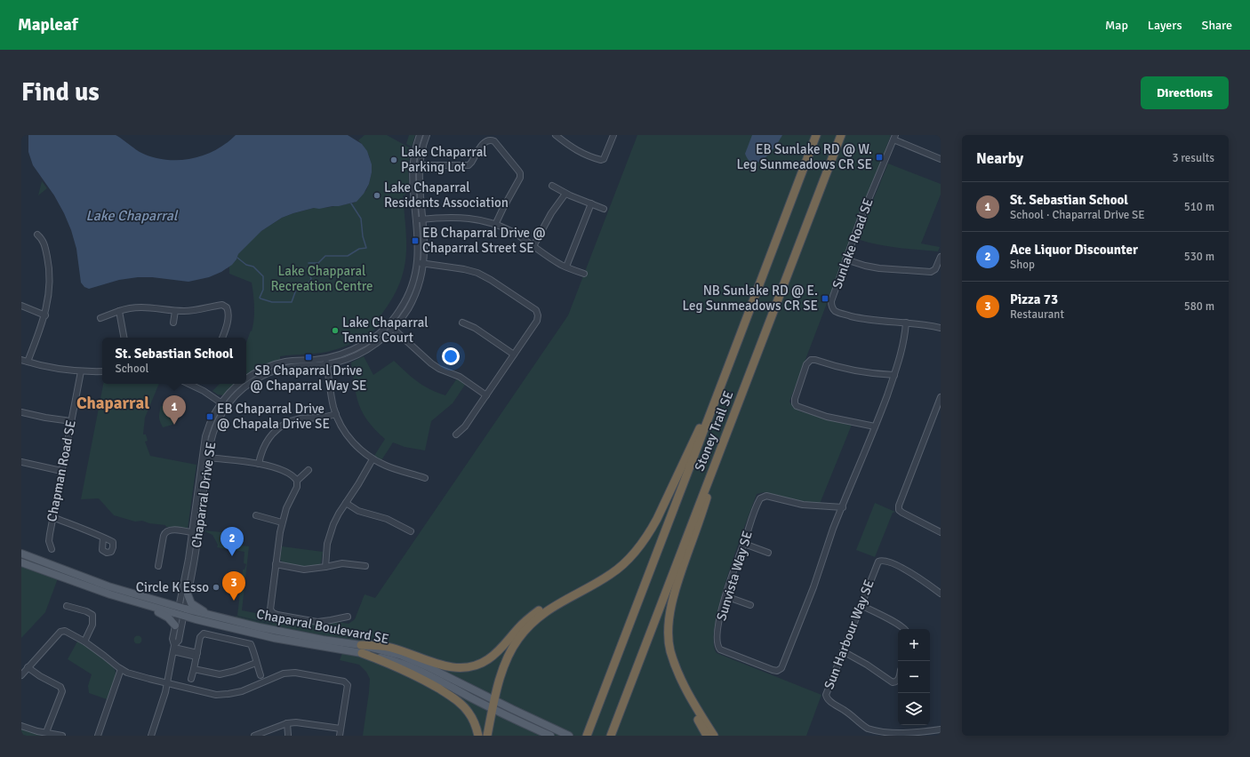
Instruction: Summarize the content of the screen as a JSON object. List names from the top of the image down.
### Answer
{
  "streets": {
    "highway": ["Stoney Trail SE"],
    "main road": ["Chaparral Boulevard SE"],
    "street": [
      "Sunlake Road SE",
      "Chapman Road SE",
      "Chaparral Drive SE",
      "Sunvista Way SE",
      "Sun Harbour Way SE"
    ]
  },
  "crossings": [
    ["Sunlake Road SE", "Sunvista Way SE"],
    ["Chaparral Drive SE", "Chaparral Boulevard SE"]
  ],
  "districts": ["Chaparral"],
  "water": ["Lake Chaparral"],
  "parks": ["Lake Chapparal Recreation Centre"],
  "places": {
    "transit": [
      "EB Sunlake RD @ W. Leg Sunmeadows CR SE",
      "EB Chaparral Drive @ Chaparral Street SE",
      "NB Sunlake RD @ E. Leg Sunmeadows CR SE",
      "SB Chaparral Drive @ Chaparral Way SE",
      "EB Chaparral Drive @ Chapala Drive SE"
    ],
    "other": [
      "Lake Chaparral Parking Lot",
      "Lake Chaparral Residents Association",
      "Lake Chaparral Tennis Court",
      "Circle K Esso"
    ]
  },
  "page": {
    "header": "Mapleaf",
    "nav": ["Map", "Layers", "Share"],
    "buttons": "Directions",
    "title": "Find us",
    "heading": ["Nearby", "3 results"],
    "list": [
      {
        "mark": "1",
        "name": "St. Sebastian School",
        "note": "School · Chaparral Drive SE",
        "value": "510 m"
      },
      {
        "mark": "2",
        "name": "Ace Liquor Discounter",
        "note": "Shop",
        "value": "530 m"
      },
      {
        "mark": "3",
        "name": "Pizza 73",
        "note": "Restaurant",
        "value": "580 m"
      }
    ],
    "popup": ["St. Sebastian School", "School"],
    "pins": ["1", "2", "3"],
    "map_buttons": ["+", "−"]
  }
}
